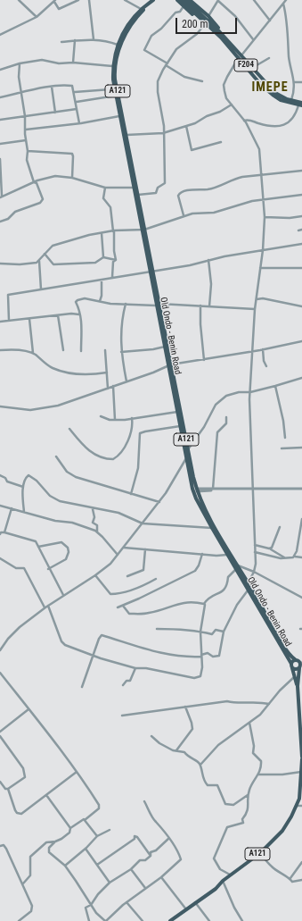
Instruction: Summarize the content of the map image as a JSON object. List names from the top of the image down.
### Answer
{
  "streets": {
    "main road": ["F204", "A121", "Old Ondo - Benin Road"]
  },
  "districts": ["IMEPE"],
  "scale_bar": "200 m"
}
